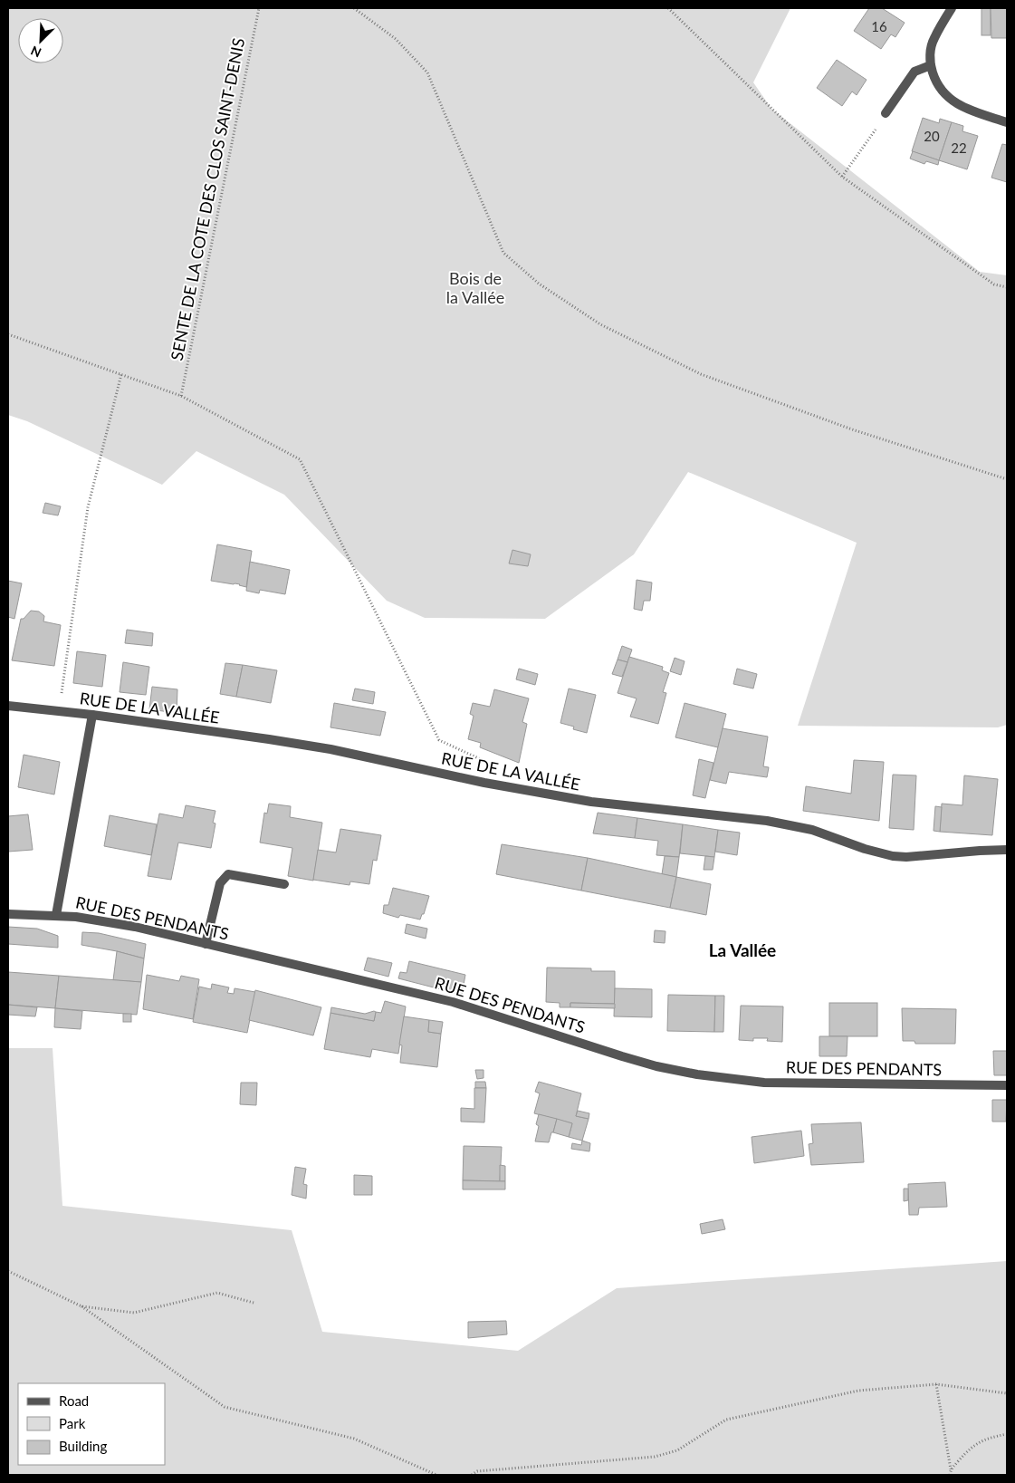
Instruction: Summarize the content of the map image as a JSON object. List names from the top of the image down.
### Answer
{
  "streets": {
    "street": ["RUE DE LA VALLÉE", "RUE DES PENDANTS"],
    "path": ["SENTE DE LA COTE DES CLOS SAINT-DENIS"]
  },
  "districts": ["La Vallée"],
  "parks": ["Bois de la Vallée"],
  "house_numbers": ["16", "20", "22"],
  "legend": ["Road", "Park", "Building"],
  "north": "bottom left"
}
